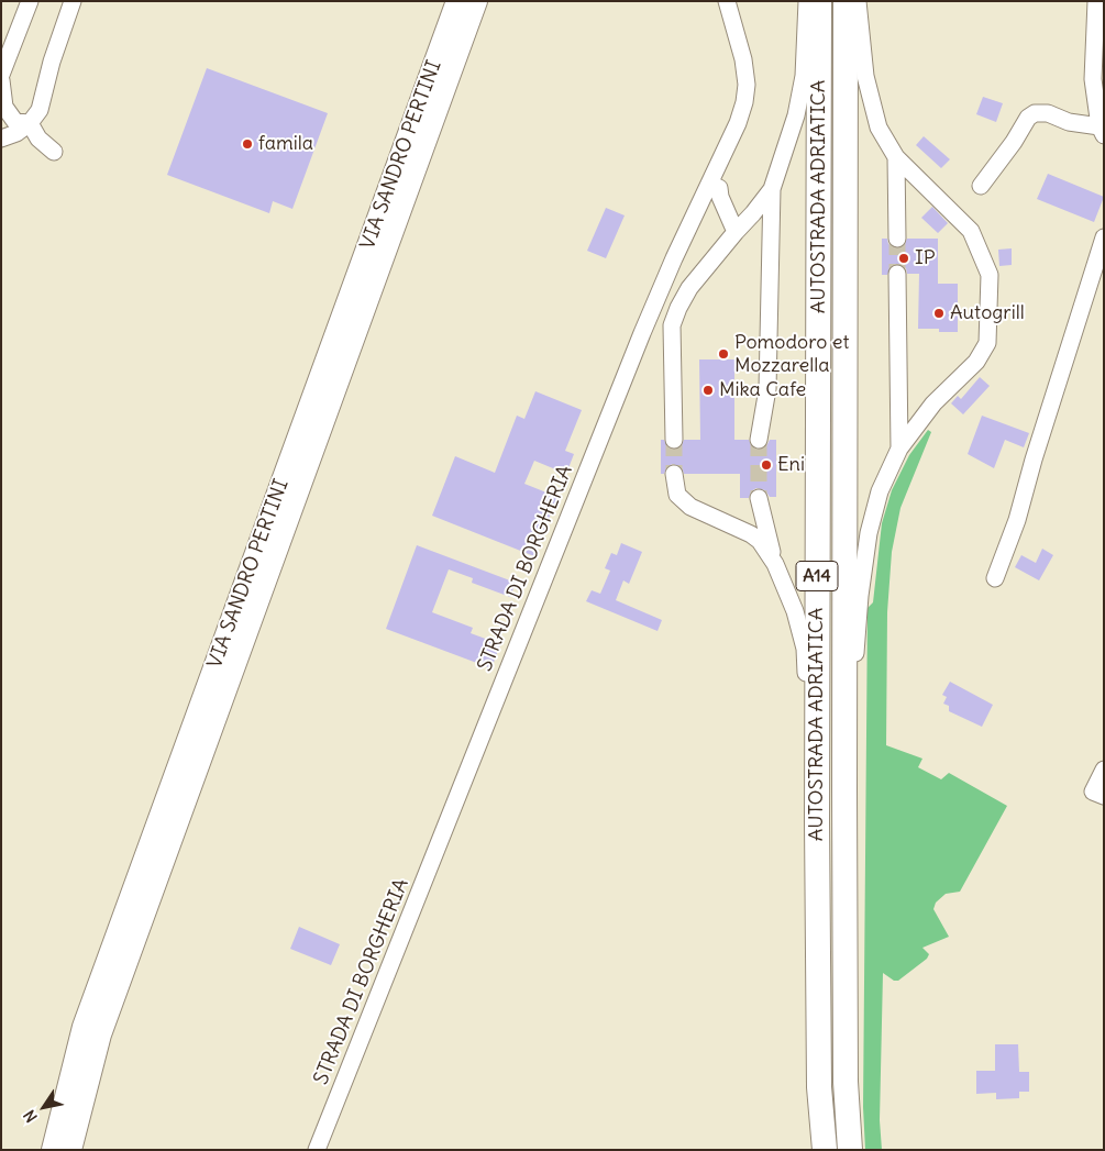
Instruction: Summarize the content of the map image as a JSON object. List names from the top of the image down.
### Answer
{
  "streets": {
    "highway": ["AUTOSTRADA ADRIATICA", "A14"],
    "main road": ["VIA SANDRO PERTINI"],
    "street": ["STRADA DI BORGHERIA"]
  },
  "places": [
    "famila",
    "IP",
    "Autogrill",
    "Pomodoro et Mozzarella",
    "Mika Cafe",
    "Eni"
  ],
  "north": "bottom left"
}
